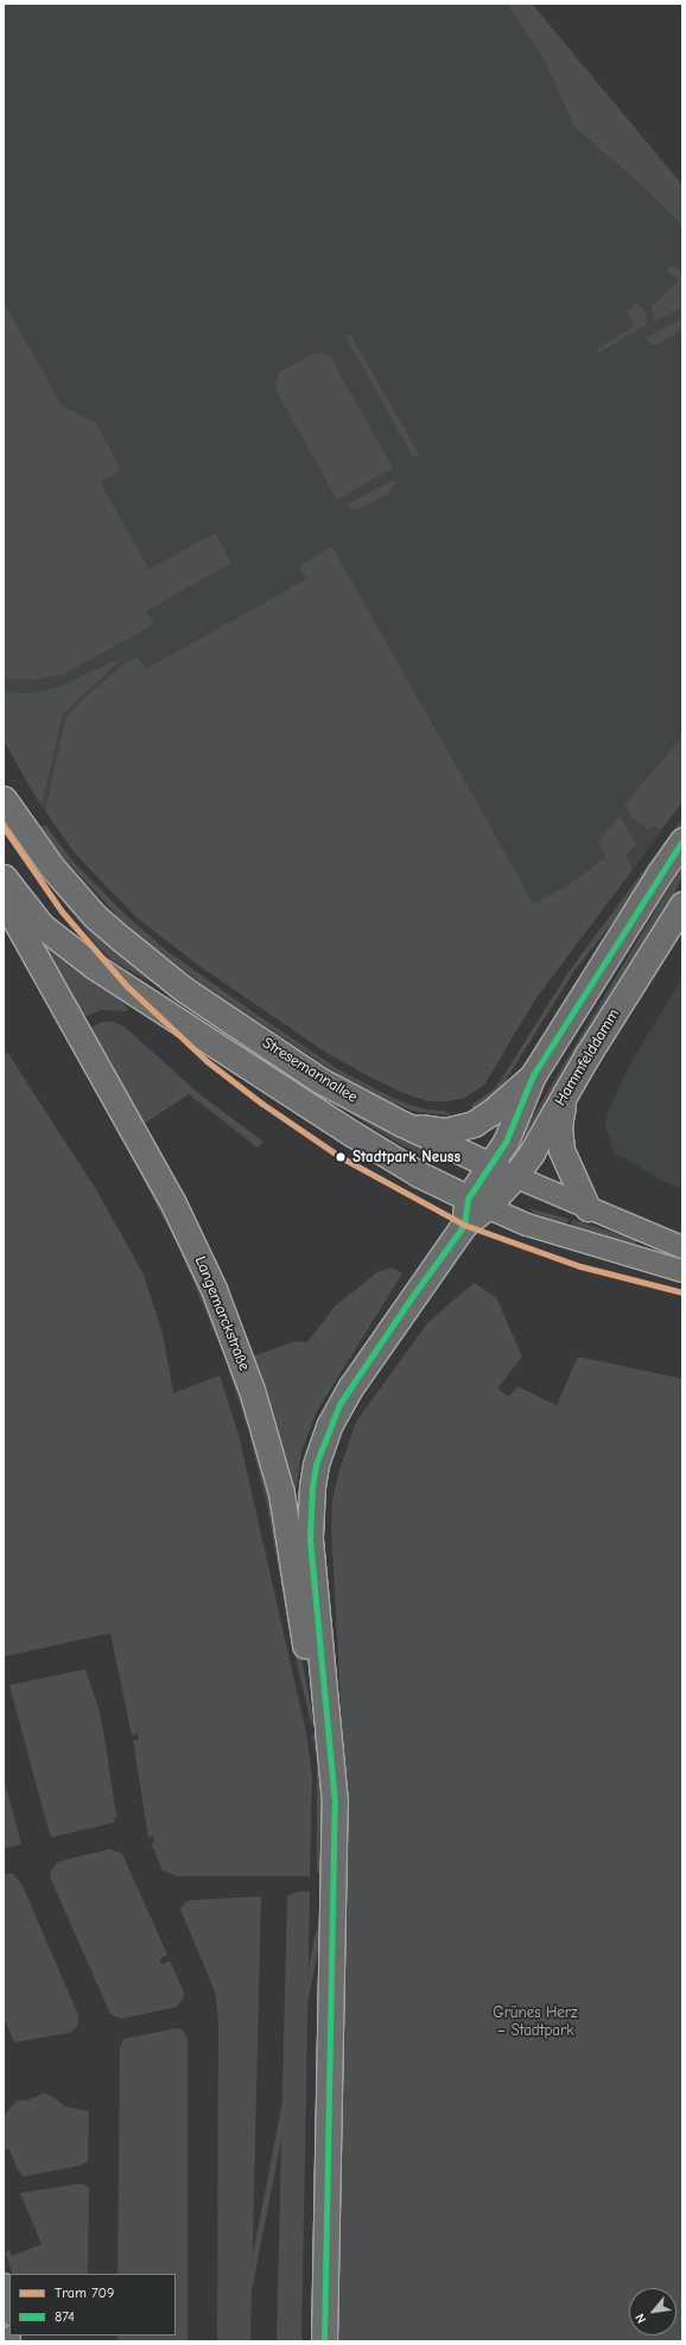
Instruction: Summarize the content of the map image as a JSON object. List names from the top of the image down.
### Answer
{
  "streets": {
    "main road": ["Hammfelddamm", "Stresemannallee", "Langemarckstraße"]
  },
  "crossings": [
    ["Hammfelddamm", "Stresemannallee"],
    ["Hammfelddamm", "Langemarckstraße"],
    ["Stresemannallee", "Langemarckstraße"]
  ],
  "parks": ["Grünes Herz – Stadtpark"],
  "places": ["Stadtpark Neuss"],
  "lines": ["tram line 709", "transit line 874"],
  "legend": ["Tram 709", "874"],
  "north": "bottom left"
}
